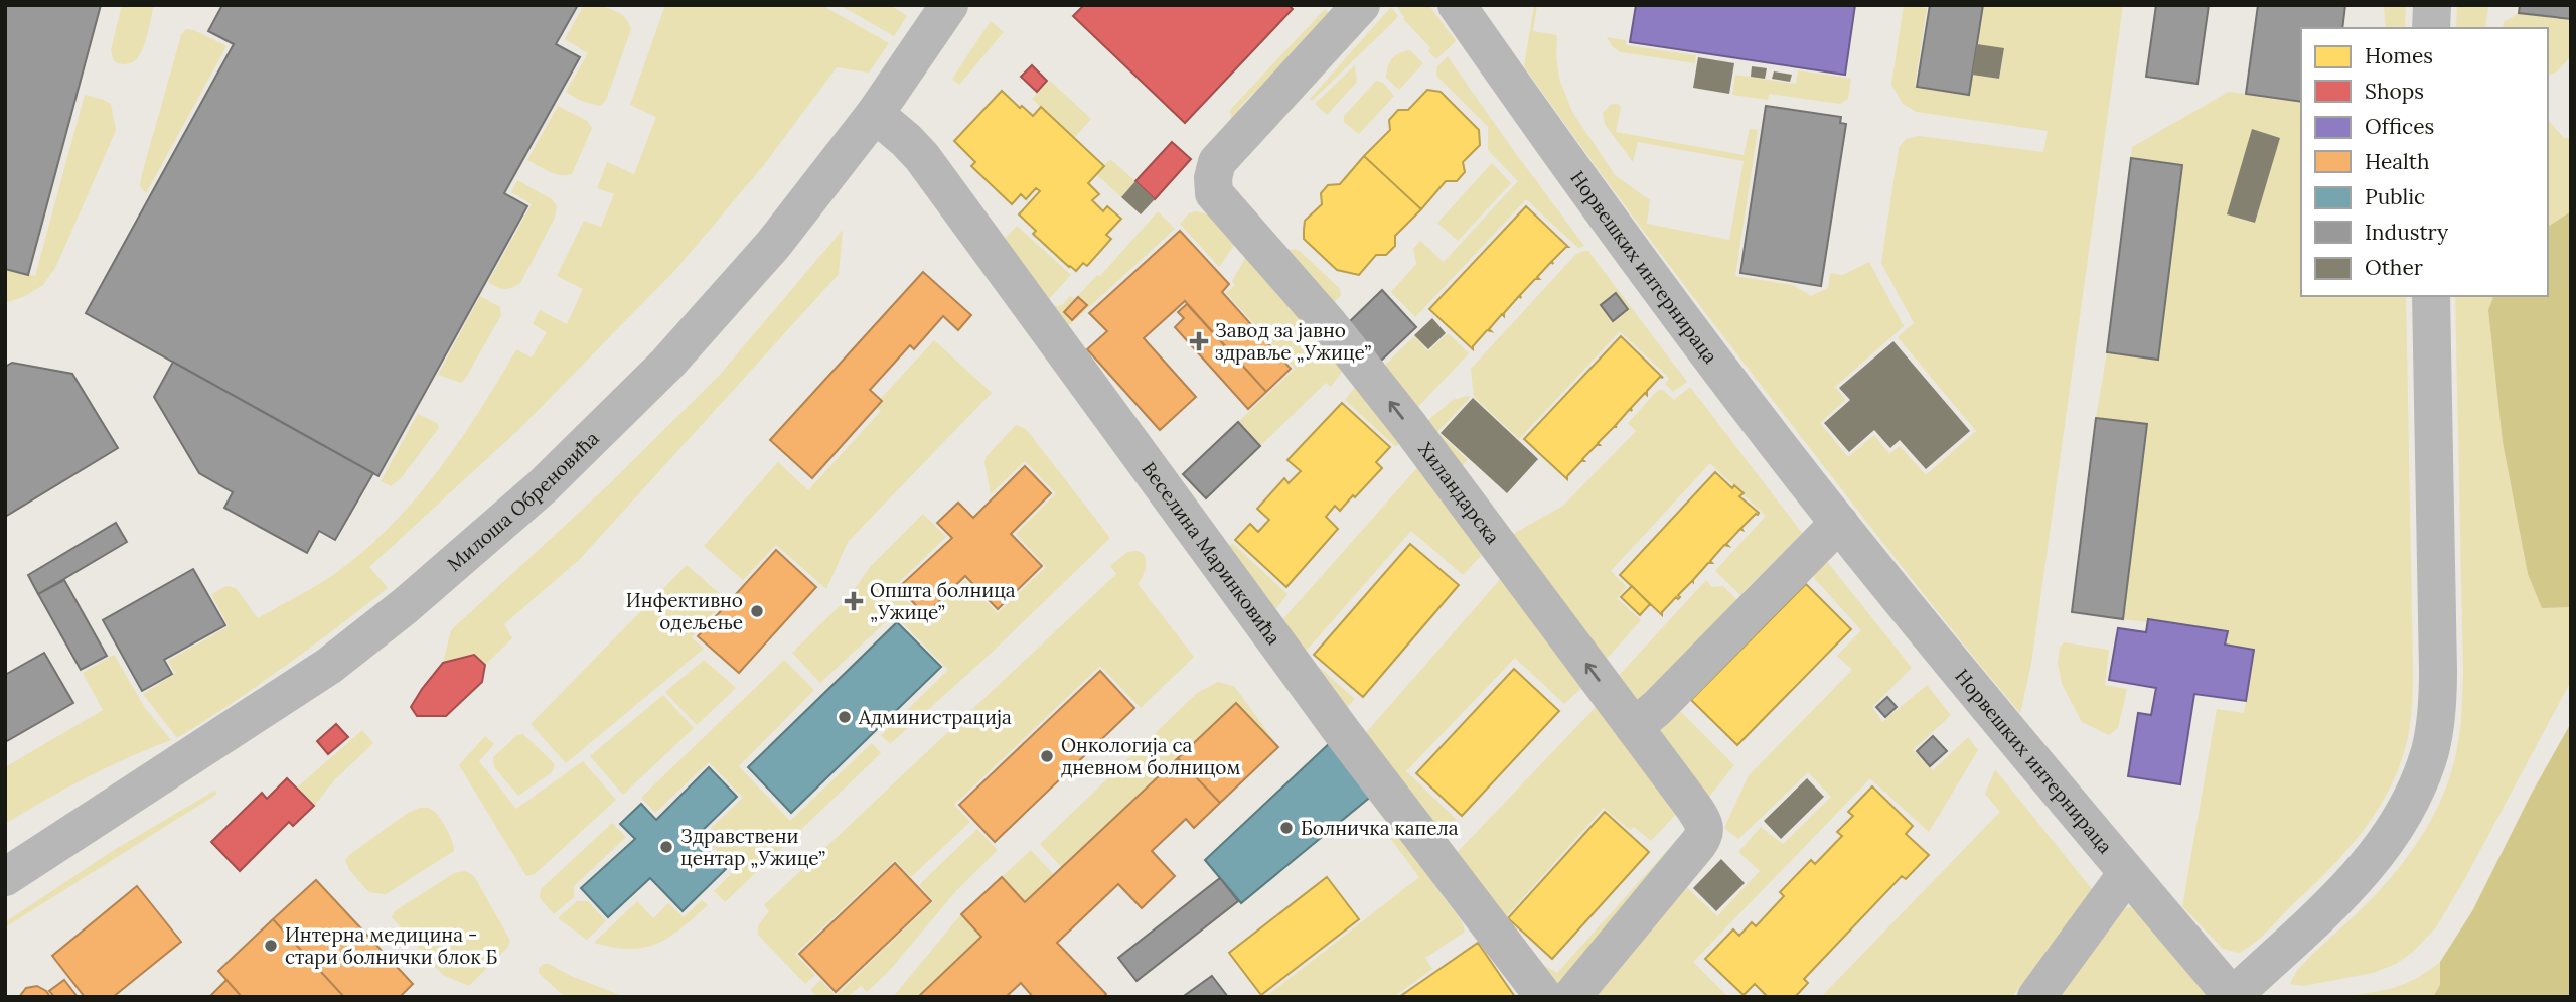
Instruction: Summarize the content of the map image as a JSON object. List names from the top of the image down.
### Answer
{
  "streets": {
    "street": [
      "Норвешких интернираца",
      "Хиландарска",
      "Милоша Обреновића",
      "Веселина Маринковића"
    ]
  },
  "crossings": [
    ["Милоша Обреновића", "Веселина Маринковића"]
  ],
  "one_way": ["Хиландарска"],
  "places": {
    "health": ["Завод за јавно здравље „Ужице”", "Општа болница „Ужице”"],
    "other": [
      "Инфективно одељење",
      "Администрација",
      "Онкологија са дневном болницом",
      "Болничка капела",
      "Здравствени центар „Ужице”",
      "Интерна медицина - стари болнички блок Б"
    ]
  },
  "legend": [
    "Homes",
    "Shops",
    "Offices",
    "Health",
    "Public",
    "Industry",
    "Other"
  ]
}
